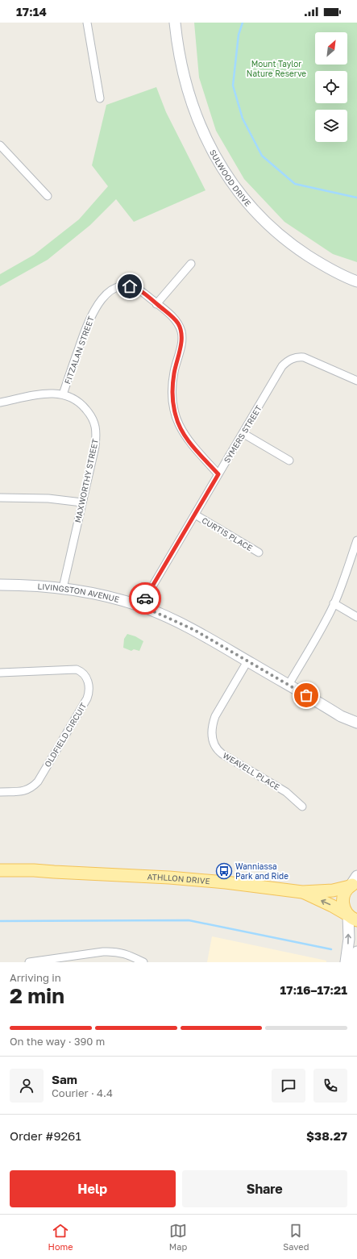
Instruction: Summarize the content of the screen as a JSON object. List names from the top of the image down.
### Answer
{
  "streets": {
    "main road": ["ATHLLON DRIVE"],
    "street": [
      "SULWOOD DRIVE",
      "FITZALAN STREET",
      "SYMERS STREET",
      "MAXWORTHY STREET",
      "CURTIS PLACE",
      "LIVINGSTON AVENUE",
      "OLDFIELD CIRCUIT",
      "WEAVELL PLACE"
    ]
  },
  "crossings": [
    ["FITZALAN STREET", "SYMERS STREET"],
    ["FITZALAN STREET", "MAXWORTHY STREET"],
    ["SYMERS STREET", "CURTIS PLACE"],
    ["SYMERS STREET", "LIVINGSTON AVENUE"],
    ["MAXWORTHY STREET", "LIVINGSTON AVENUE"],
    ["LIVINGSTON AVENUE", "WEAVELL PLACE"]
  ],
  "parks": ["Mount Taylor Nature Reserve"],
  "places": {
    "bus stop": ["Wanniassa Park and Ride"]
  },
  "north": "top right",
  "page": {
    "status": "17:14",
    "heading": ["2 min", "Arriving in", "17:16–17:21"],
    "panel": [
      "Sam",
      "Courier · 4.4",
      "Order #9261",
      "$38.27"
    ],
    "bar": "On the way · 390 m",
    "buttons": ["Help", "Share"],
    "tabs": ["Home", "Map", "Saved"]
  }
}
